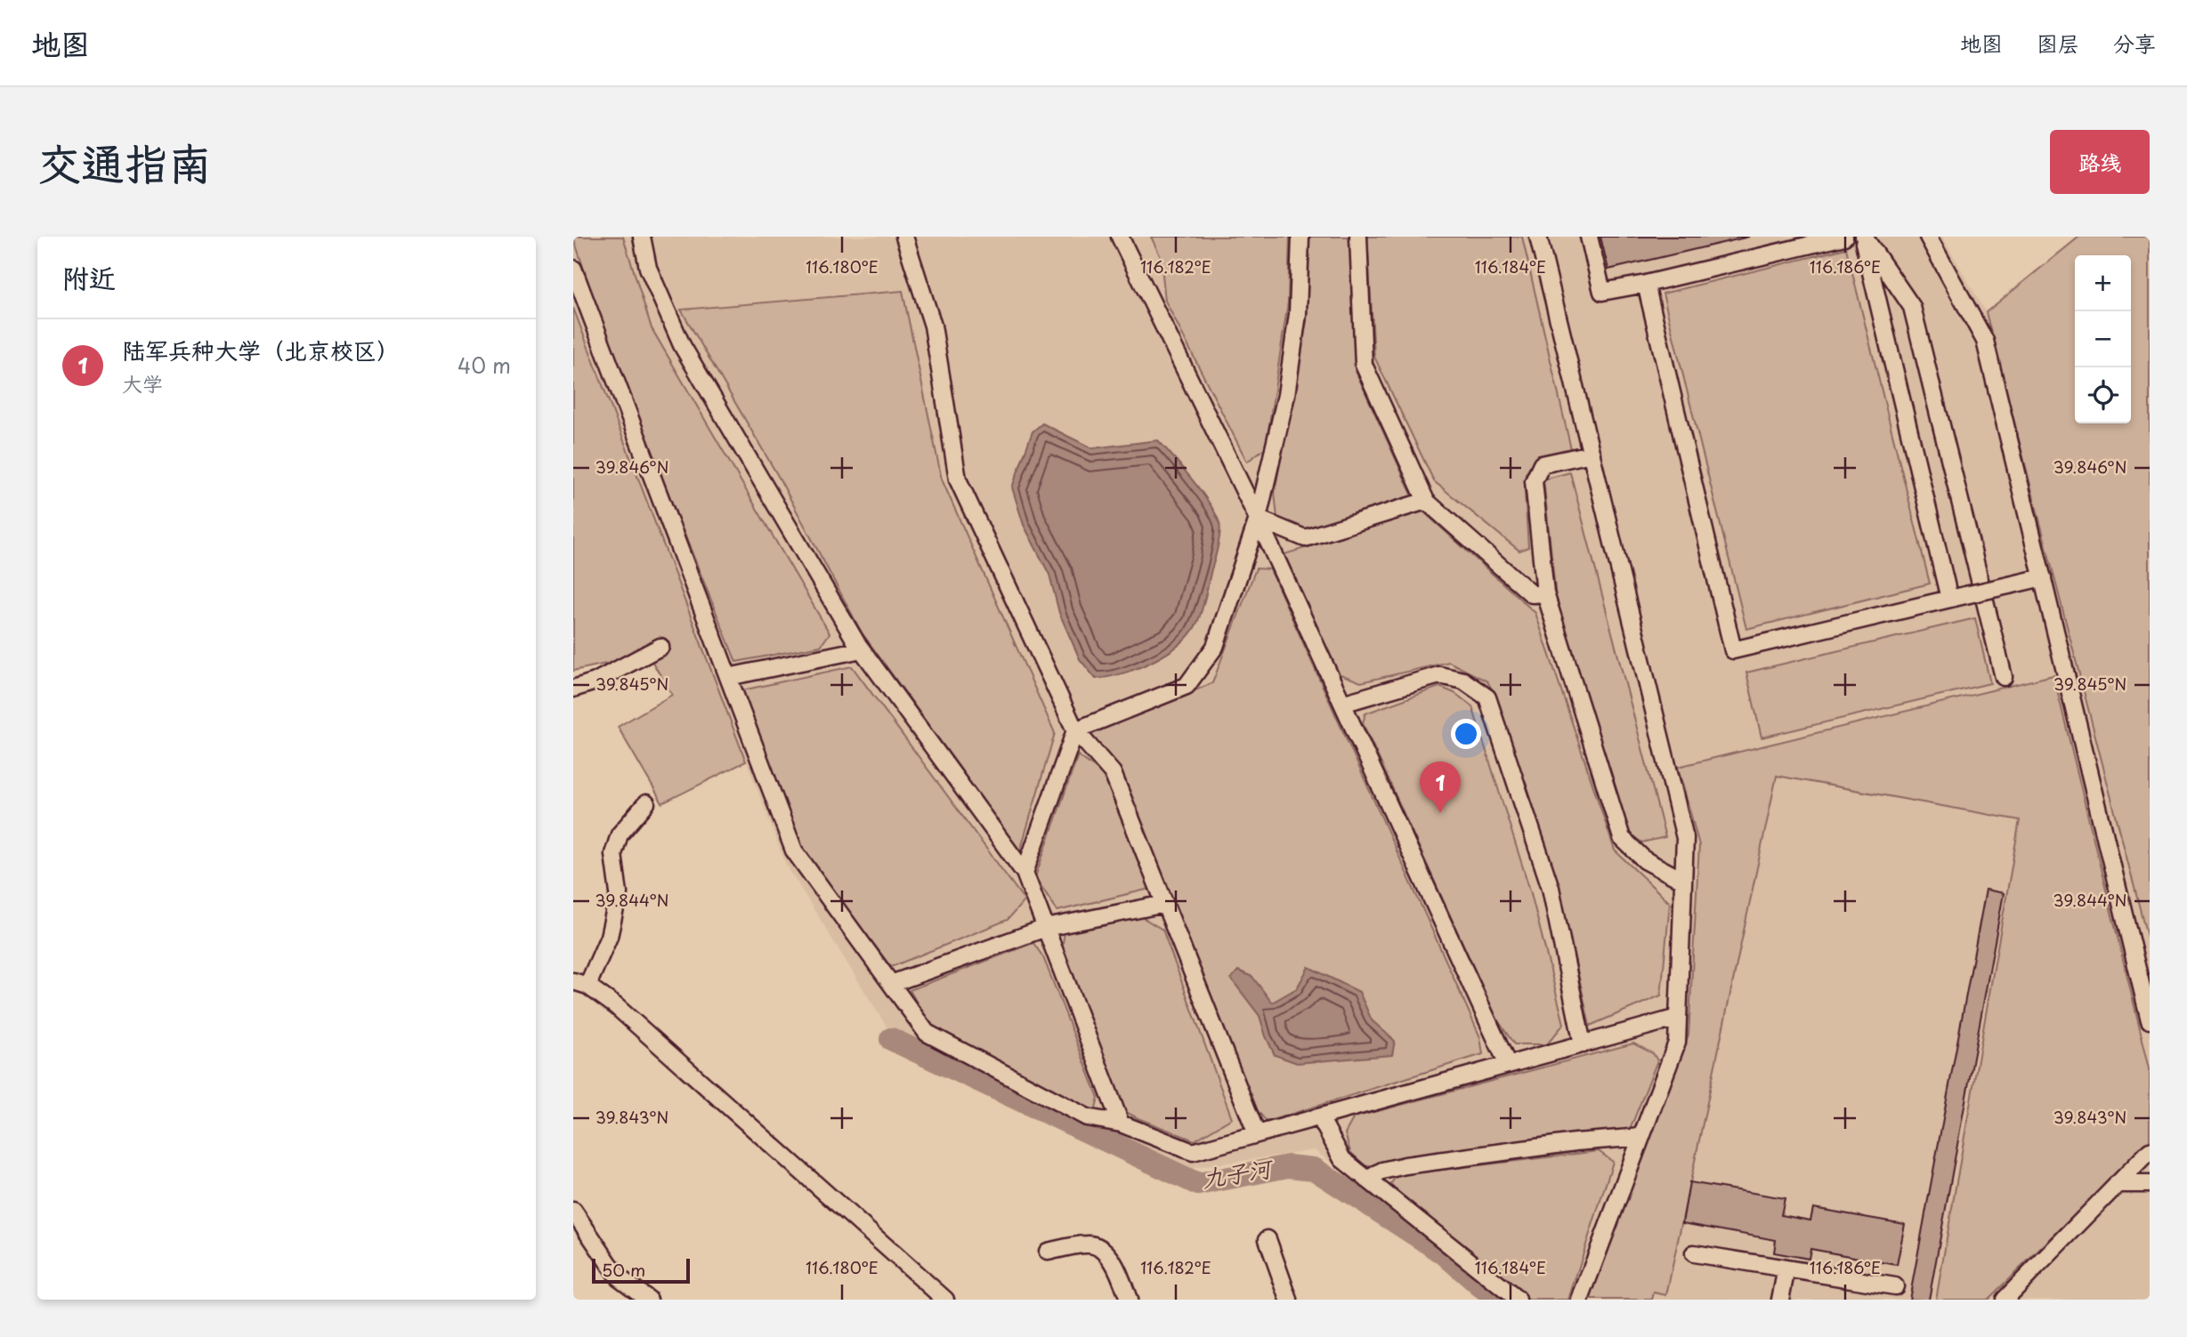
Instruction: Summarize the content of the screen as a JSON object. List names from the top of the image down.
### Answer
{
  "water": ["九子河"],
  "scale_bar": "50 m",
  "page": {
    "header": "地图",
    "nav": ["地图", "图层", "分享"],
    "title": "交通指南",
    "buttons": "路线",
    "heading": "附近",
    "map_buttons": ["+", "−"],
    "list": [
      {
        "mark": "1",
        "name": "陆军兵种大学（北京校区）",
        "note": "大学",
        "value": "40 m"
      }
    ],
    "pins": "1",
    "scale": "50 m"
  },
  "coordinates": [
    "116.180°E",
    "116.182°E",
    "116.184°E",
    "116.186°E",
    "39.846°N",
    "39.845°N",
    "39.844°N",
    "39.843°N"
  ]
}
